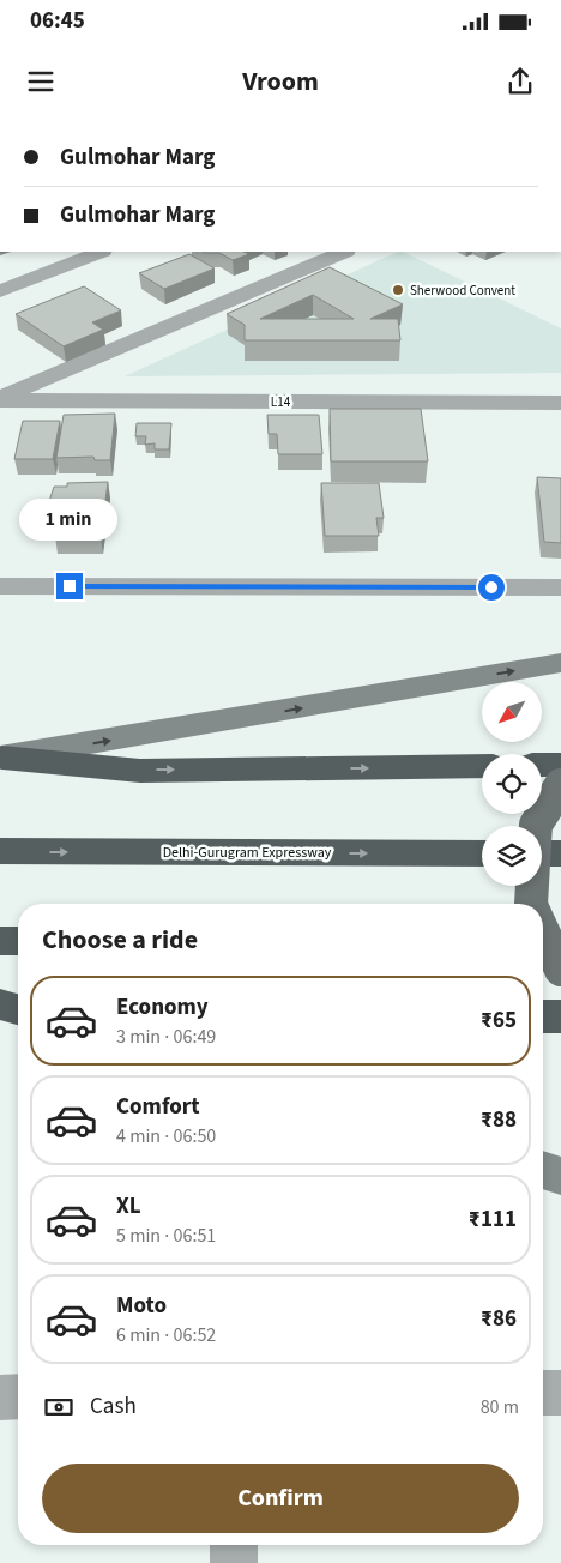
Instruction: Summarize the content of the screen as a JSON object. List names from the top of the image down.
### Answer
{
  "streets": {
    "highway": ["Delhi-Gurugram Expressway"],
    "street": ["L14"]
  },
  "places": ["Sherwood Convent"],
  "north": "bottom left",
  "page": {
    "status": "06:45",
    "header": "Vroom",
    "banner": ["Gulmohar Marg", "Gulmohar Marg"],
    "bubble": "1 min",
    "heading": "Choose a ride",
    "list": [
      {
        "name": "Economy",
        "note": "3 min · 06:49",
        "value": "₹65"
      },
      {
        "name": "Comfort",
        "note": "4 min · 06:50",
        "value": "₹88"
      },
      {
        "name": "XL",
        "note": "5 min · 06:51",
        "value": "₹111"
      },
      {
        "name": "Moto",
        "note": "6 min · 06:52",
        "value": "₹86"
      }
    ],
    "pay": ["Cash", "80 m"],
    "buttons": "Confirm"
  }
}
